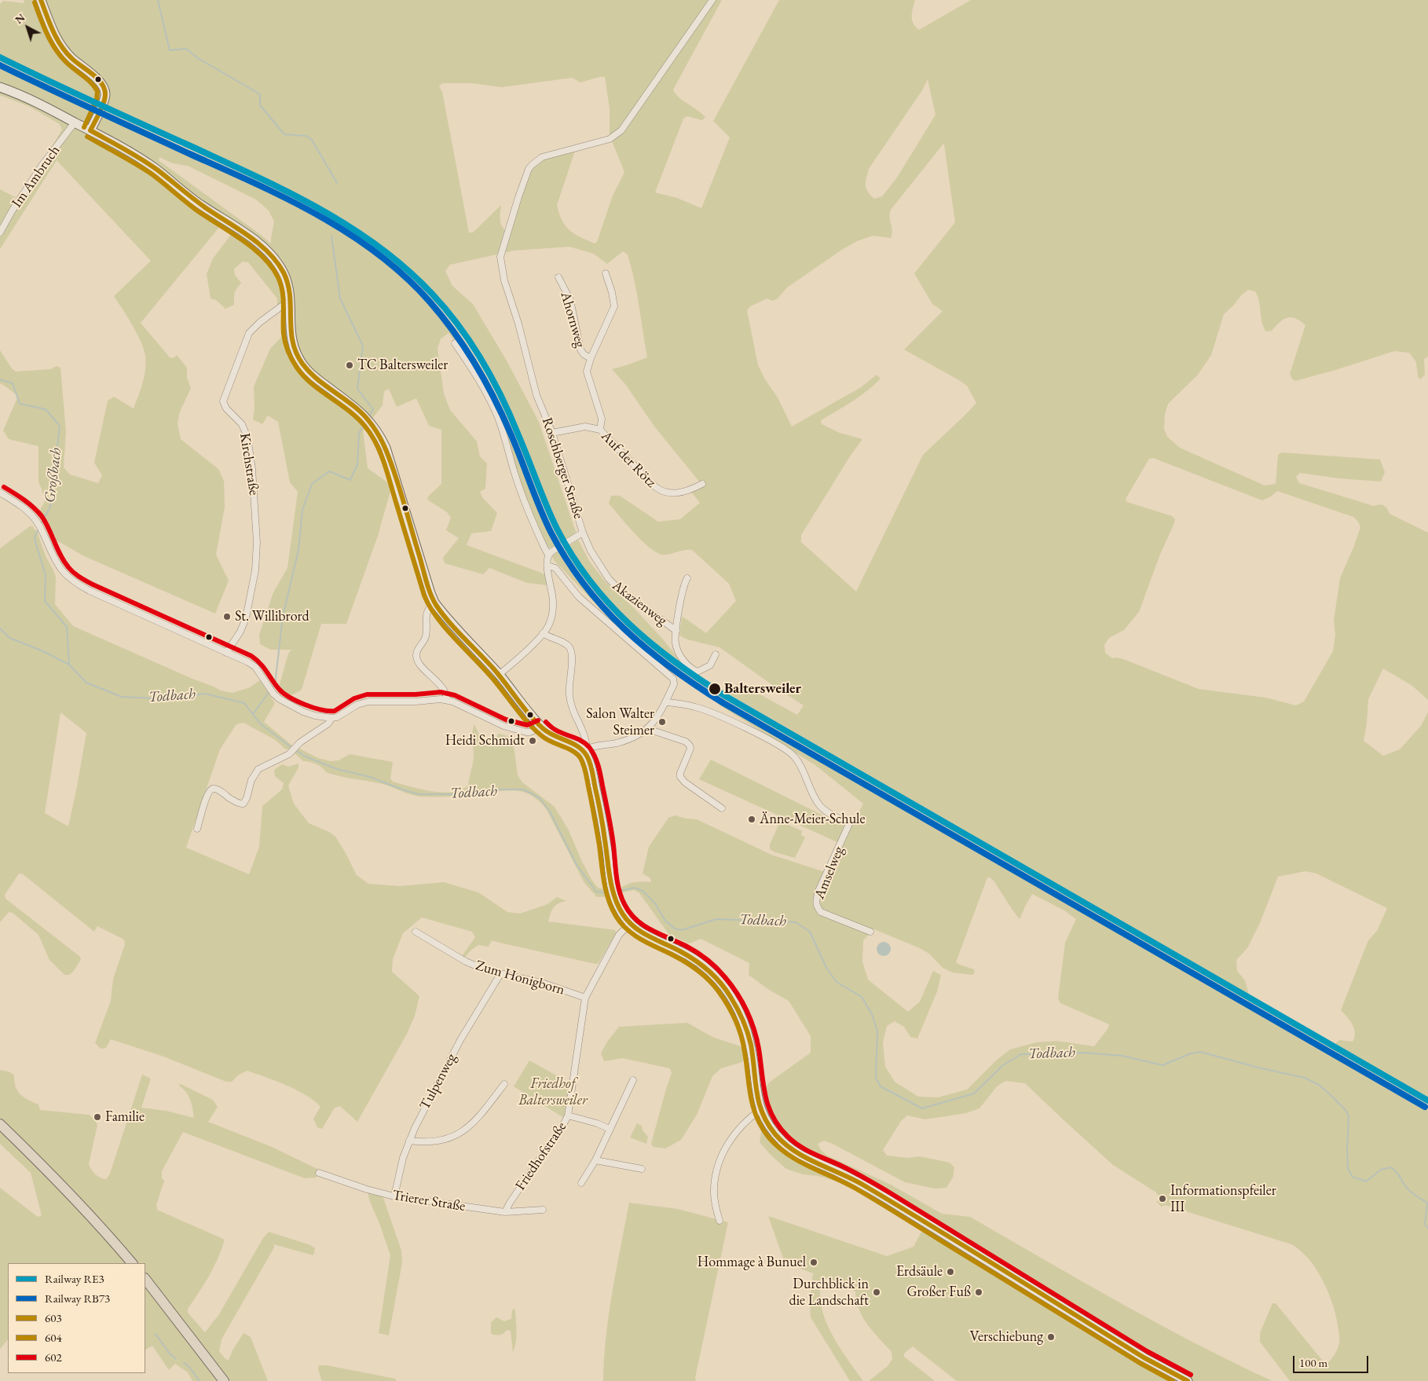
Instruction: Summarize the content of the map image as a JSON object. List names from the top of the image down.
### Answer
{
  "streets": {
    "street": [
      "Im Ambruch",
      "Ahornweg",
      "Auf der Rötz",
      "Kirchstraße",
      "Roschberger Straße",
      "Akazienweg",
      "Amselweg",
      "Zum Honigborn",
      "Tulpenweg",
      "Friedhofstraße",
      "Trierer Straße"
    ]
  },
  "crossings": [
    ["Ahornweg", "Auf der Rötz"],
    ["Auf der Rötz", "Roschberger Straße"],
    ["Roschberger Straße", "Akazienweg"],
    ["Zum Honigborn", "Tulpenweg"],
    ["Zum Honigborn", "Friedhofstraße"],
    ["Tulpenweg", "Trierer Straße"],
    ["Friedhofstraße", "Trierer Straße"]
  ],
  "water": ["Großbach", "Todbach"],
  "parks": ["Friedhof Baltersweiler"],
  "places": [
    "TC Baltersweiler",
    "St. Willibrord",
    "Baltersweiler",
    "Salon Walter Steimer",
    "Heidi Schmidt",
    "Änne-Meier-Schule",
    "Familie",
    "Informationspfeiler III",
    "Hommage à Bunuel",
    "Erdsäule",
    "Durchblick in die Landschaft",
    "Großer Fuß",
    "Verschiebung"
  ],
  "lines": [
    "transit line 603",
    "transit line 604",
    "rail line RE3",
    "rail line RB73",
    "transit line 602"
  ],
  "legend": [
    "Railway RE3",
    "Railway RB73",
    "603",
    "604",
    "602"
  ],
  "scale_bar": "100 m",
  "north": "top left"
}
